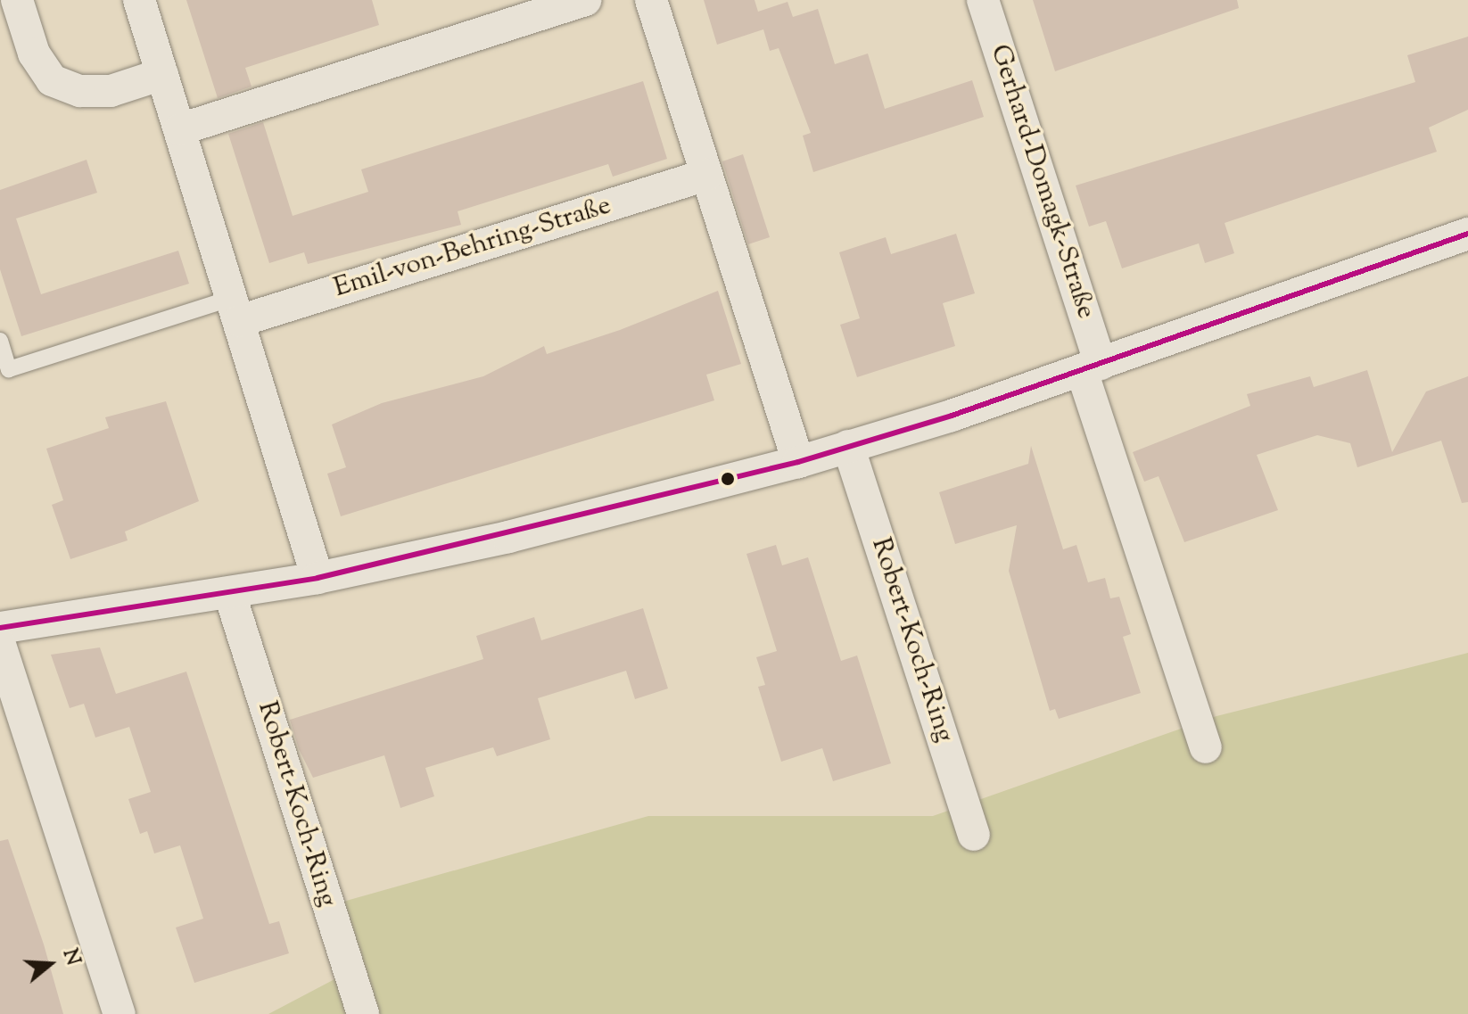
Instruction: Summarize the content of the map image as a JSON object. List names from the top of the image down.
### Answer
{
  "streets": {
    "street": ["Gerhard-Domagk-Straße", "Emil-von-Behring-Straße", "Robert-Koch-Ring"]
  },
  "north": "right"
}
